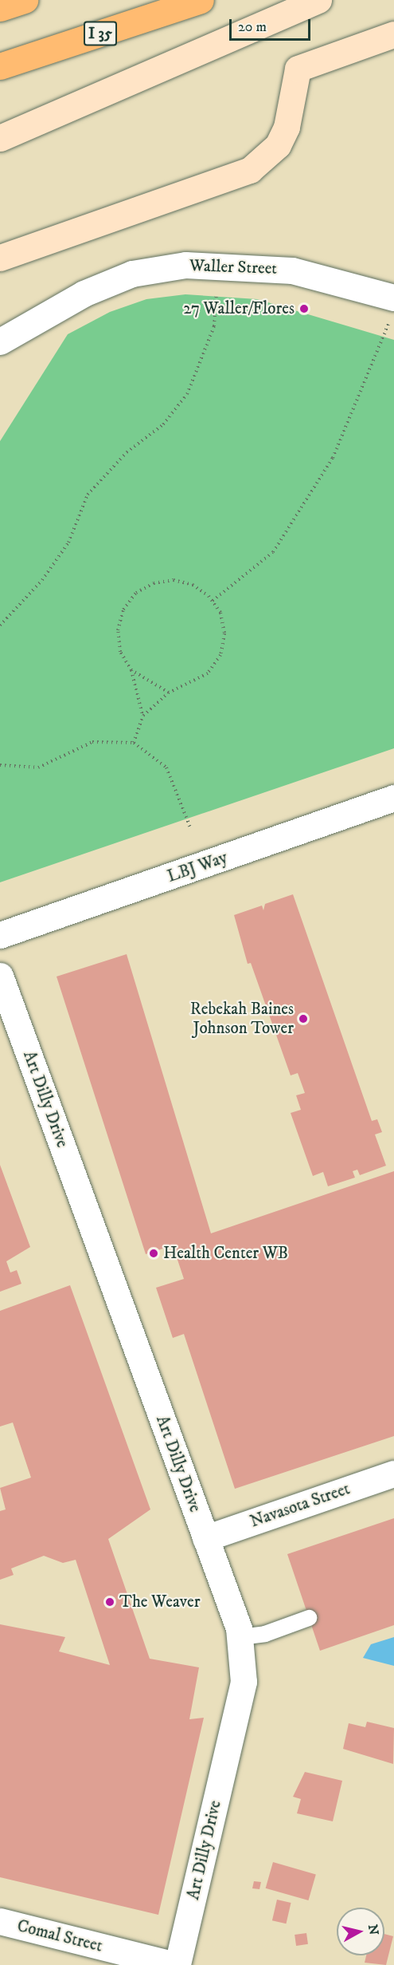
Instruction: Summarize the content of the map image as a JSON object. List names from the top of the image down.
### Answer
{
  "streets": {
    "highway": ["I 35"],
    "street": [
      "Waller Street",
      "LBJ Way",
      "Art Dilly Drive",
      "Navasota Street",
      "Comal Street"
    ]
  },
  "crossings": [
    ["Art Dilly Drive", "Navasota Street"],
    ["Art Dilly Drive", "Comal Street"]
  ],
  "places": [
    "27 Waller/Flores",
    "Rebekah Baines Johnson Tower",
    "Health Center WB",
    "The Weaver"
  ],
  "scale_bar": "20 m",
  "north": "right"
}
